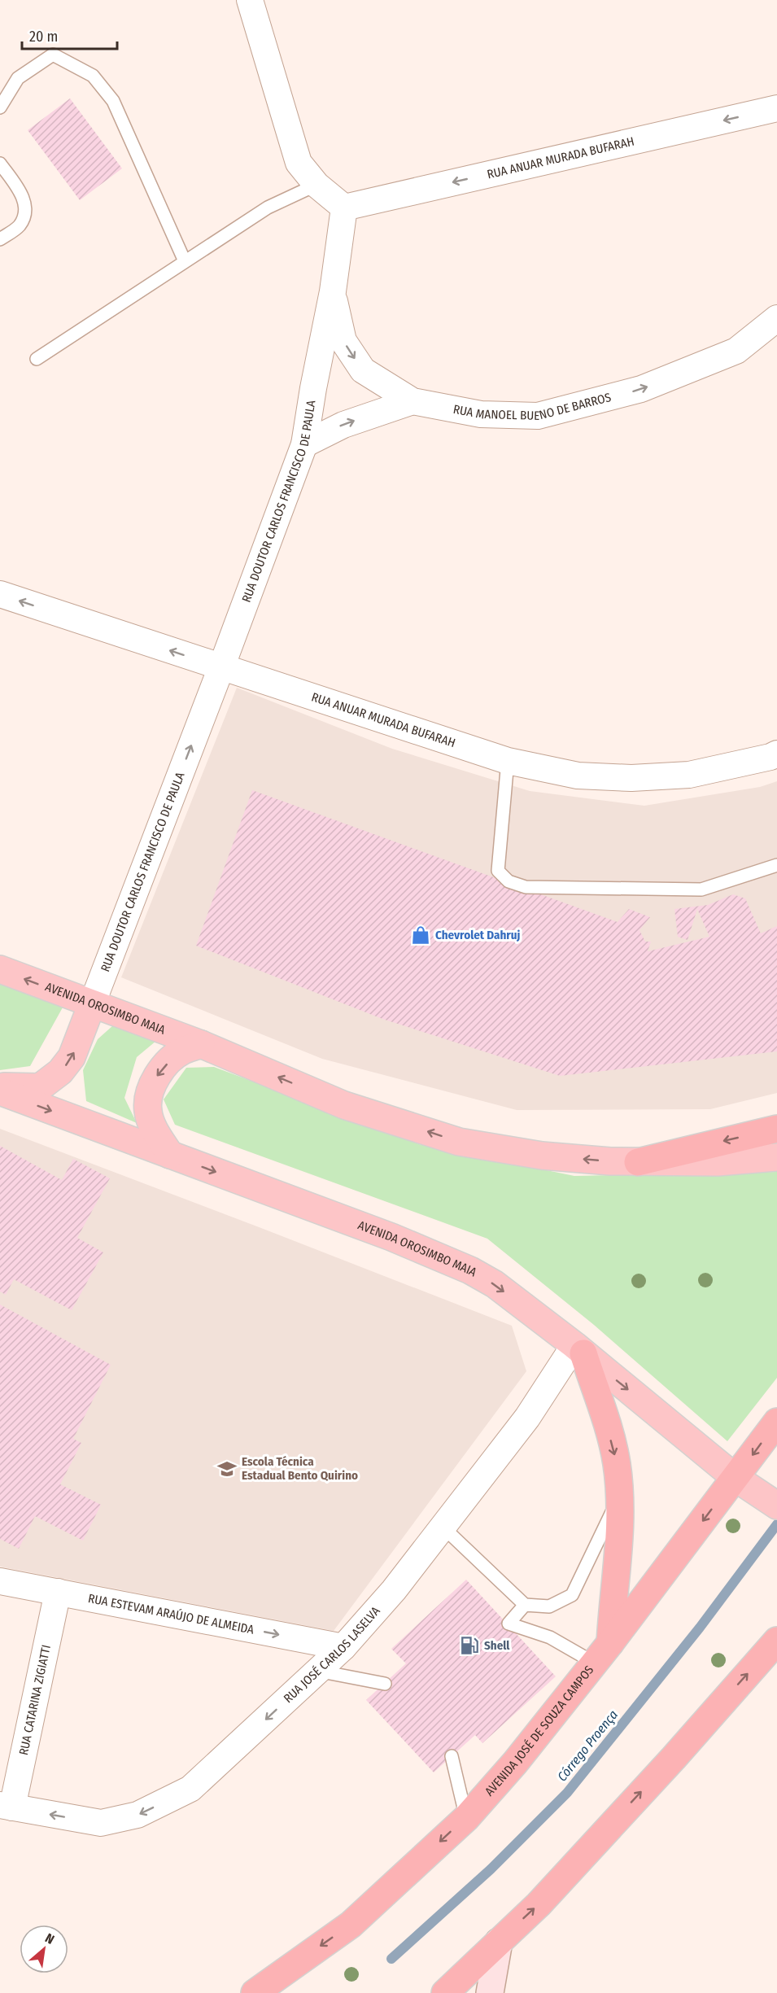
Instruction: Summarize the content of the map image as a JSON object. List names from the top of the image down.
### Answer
{
  "streets": {
    "highway": ["AVENIDA JOSÉ DE SOUZA CAMPOS"],
    "main road": ["AVENIDA OROSIMBO MAIA"],
    "street": [
      "RUA ANUAR MURADA BUFARAH",
      "RUA MANOEL BUENO DE BARROS",
      "RUA DOUTOR CARLOS FRANCISCO DE PAULA",
      "RUA ESTEVAM ARAÚJO DE ALMEIDA",
      "RUA JOSÉ CARLOS LASELVA",
      "RUA CATARINA ZIGIATTI"
    ]
  },
  "crossings": [
    ["RUA ANUAR MURADA BUFARAH", "RUA DOUTOR CARLOS FRANCISCO DE PAULA"],
    ["RUA MANOEL BUENO DE BARROS", "RUA DOUTOR CARLOS FRANCISCO DE PAULA"],
    ["RUA DOUTOR CARLOS FRANCISCO DE PAULA", "AVENIDA OROSIMBO MAIA"],
    ["AVENIDA OROSIMBO MAIA", "RUA JOSÉ CARLOS LASELVA"],
    ["AVENIDA OROSIMBO MAIA", "AVENIDA JOSÉ DE SOUZA CAMPOS"],
    ["RUA ESTEVAM ARAÚJO DE ALMEIDA", "RUA JOSÉ CARLOS LASELVA"],
    ["RUA ESTEVAM ARAÚJO DE ALMEIDA", "RUA CATARINA ZIGIATTI"],
    ["RUA JOSÉ CARLOS LASELVA", "RUA CATARINA ZIGIATTI"]
  ],
  "one_way": [
    "RUA ANUAR MURADA BUFARAH",
    "RUA MANOEL BUENO DE BARROS",
    "RUA DOUTOR CARLOS FRANCISCO DE PAULA",
    "RUA ESTEVAM ARAÚJO DE ALMEIDA",
    "RUA JOSÉ CARLOS LASELVA"
  ],
  "water": ["Córrego Proença"],
  "places": {
    "shop": ["Chevrolet Dahruj"],
    "school or university": ["Escola Técnica Estadual Bento Quirino"],
    "fuel station": ["Shell"]
  },
  "scale_bar": "20 m",
  "north": "top right"
}
